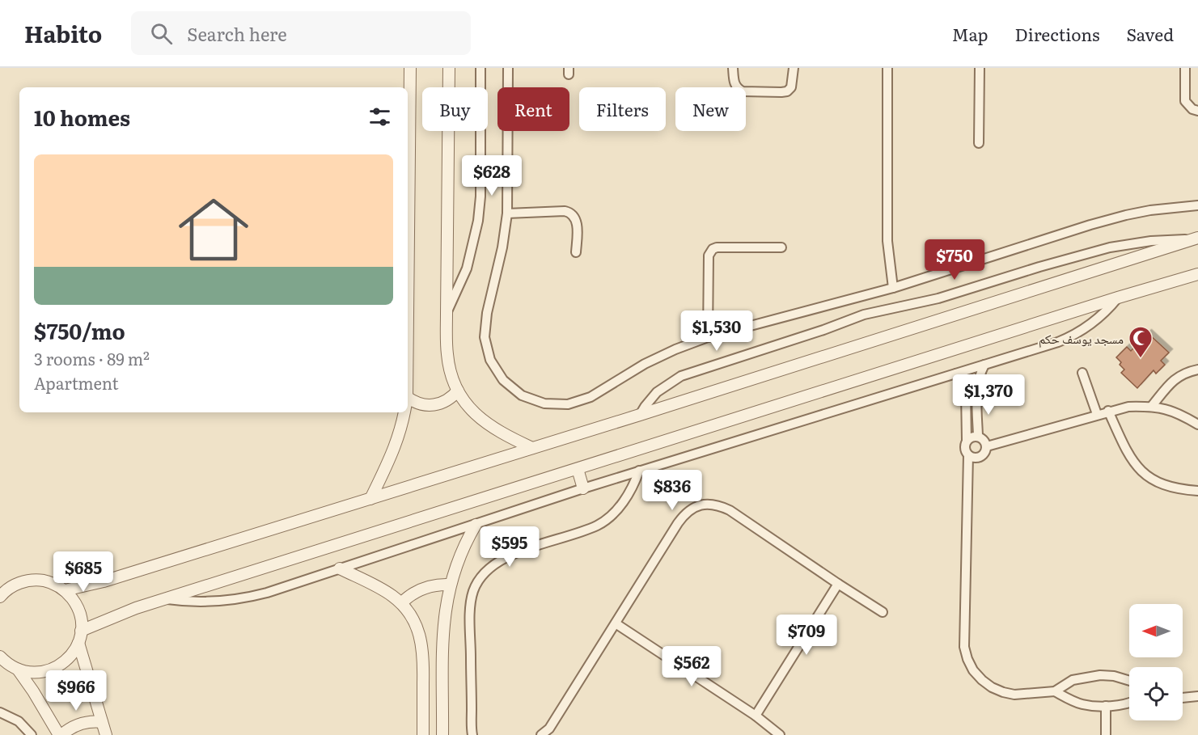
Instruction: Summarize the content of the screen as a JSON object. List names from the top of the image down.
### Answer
{
  "places": {
    "mosque": ["مسجد يوسف حكم"]
  },
  "north": "left",
  "page": {
    "header": "Habito",
    "search": "Search here",
    "nav": ["Map", "Directions", "Saved"],
    "chip": [
      "Buy",
      "Rent",
      "Filters",
      "New"
    ],
    "heading": "10 homes",
    "list": [
      {
        "name": "$750/mo",
        "note": "3 rooms · 89 m² · Apartment"
      }
    ],
    "price": [
      "$628",
      "$750",
      "$1,530",
      "$1,370",
      "$836",
      "$595",
      "$685",
      "$709",
      "$562",
      "$966"
    ]
  }
}
